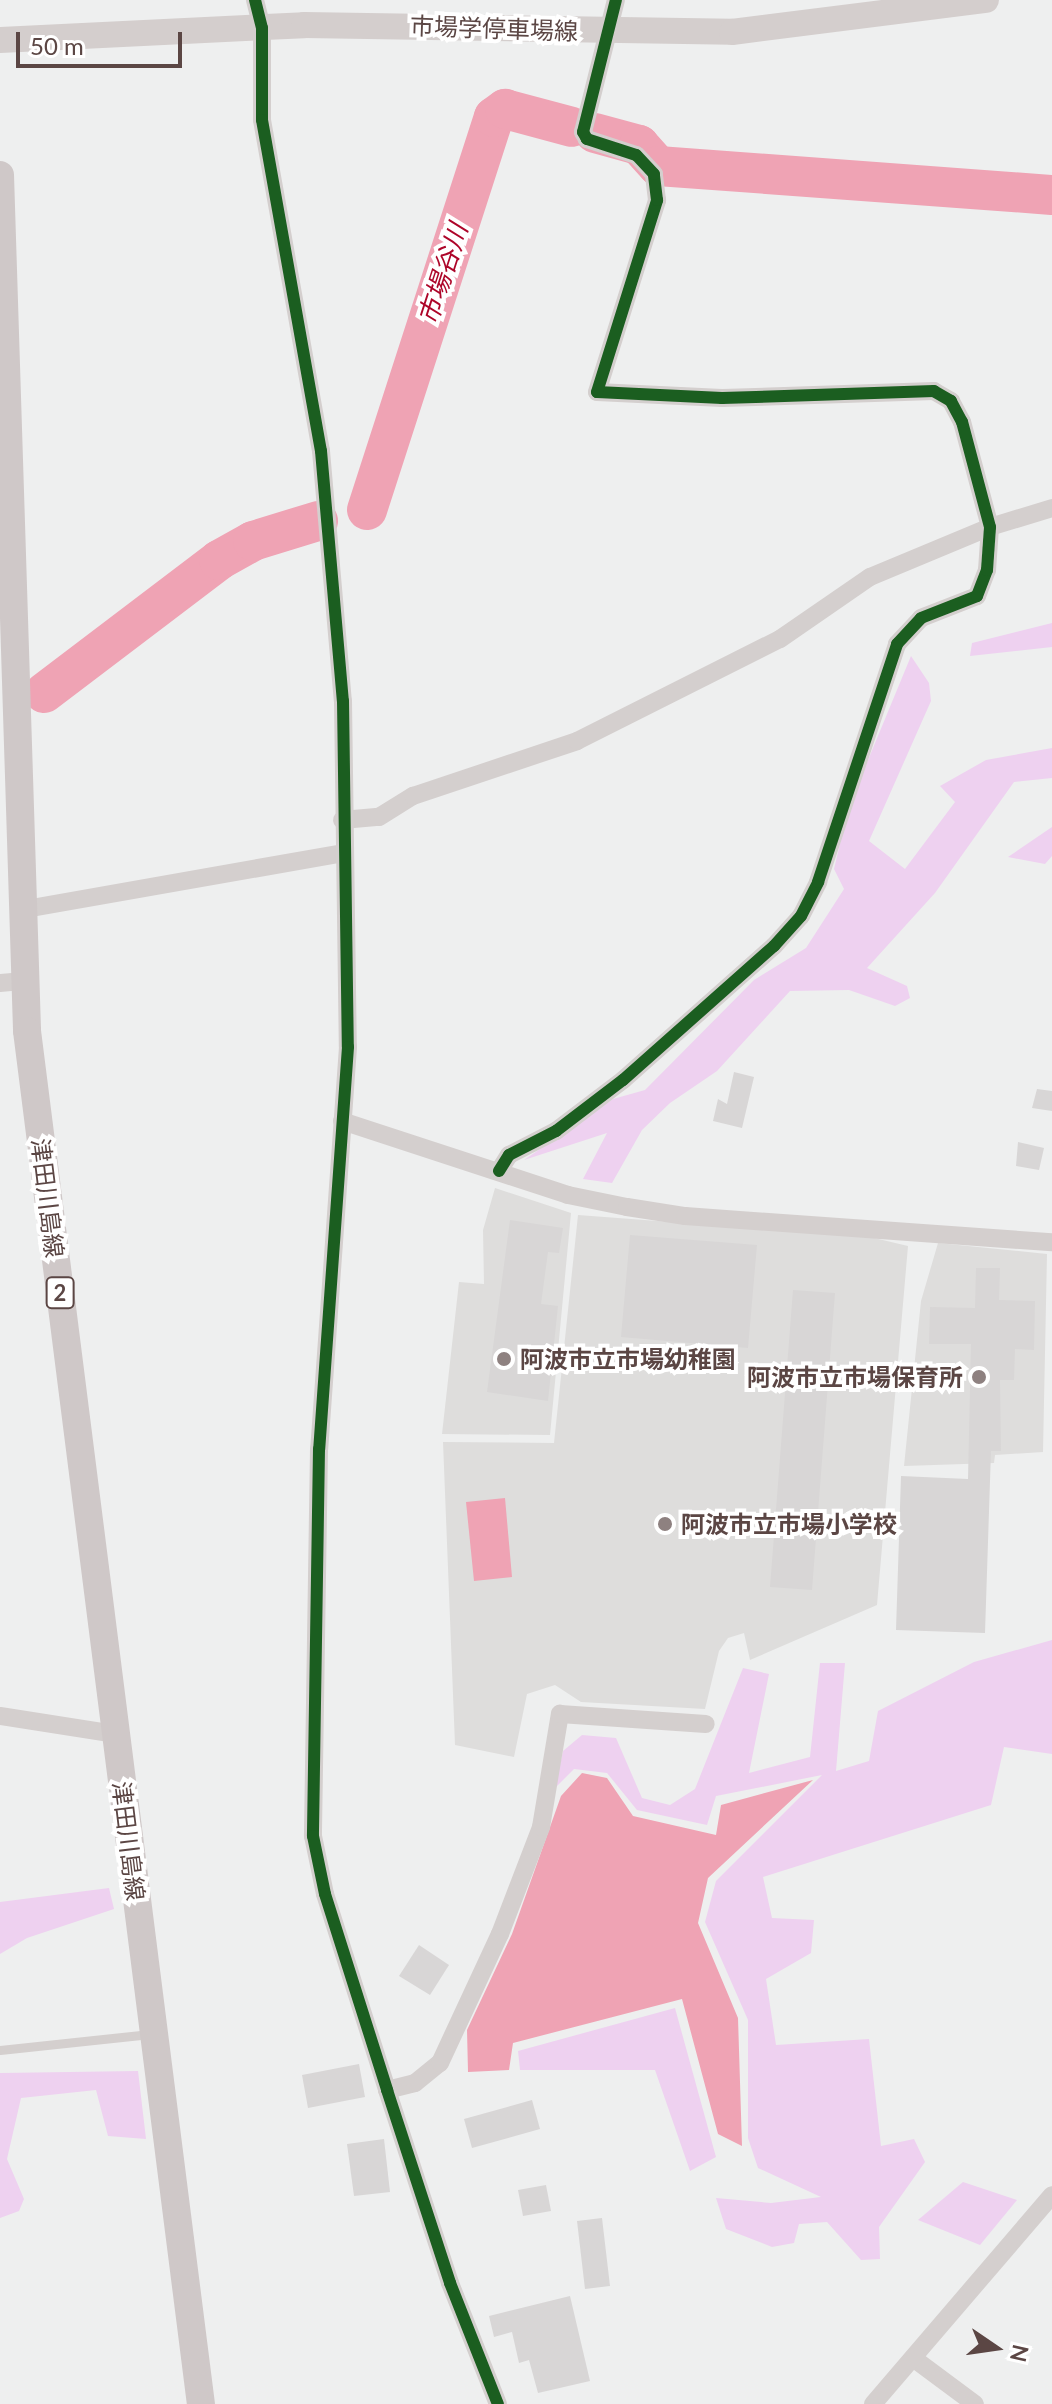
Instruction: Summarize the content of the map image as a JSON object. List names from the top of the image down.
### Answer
{
  "streets": {
    "main road": ["市場学停車場線", "津田川島線", "2"]
  },
  "water": ["市場谷川"],
  "places": ["阿波市立市場幼稚園", "阿波市立市場保育所", "阿波市立市場小学校"],
  "scale_bar": "50 m",
  "north": "right"
}
